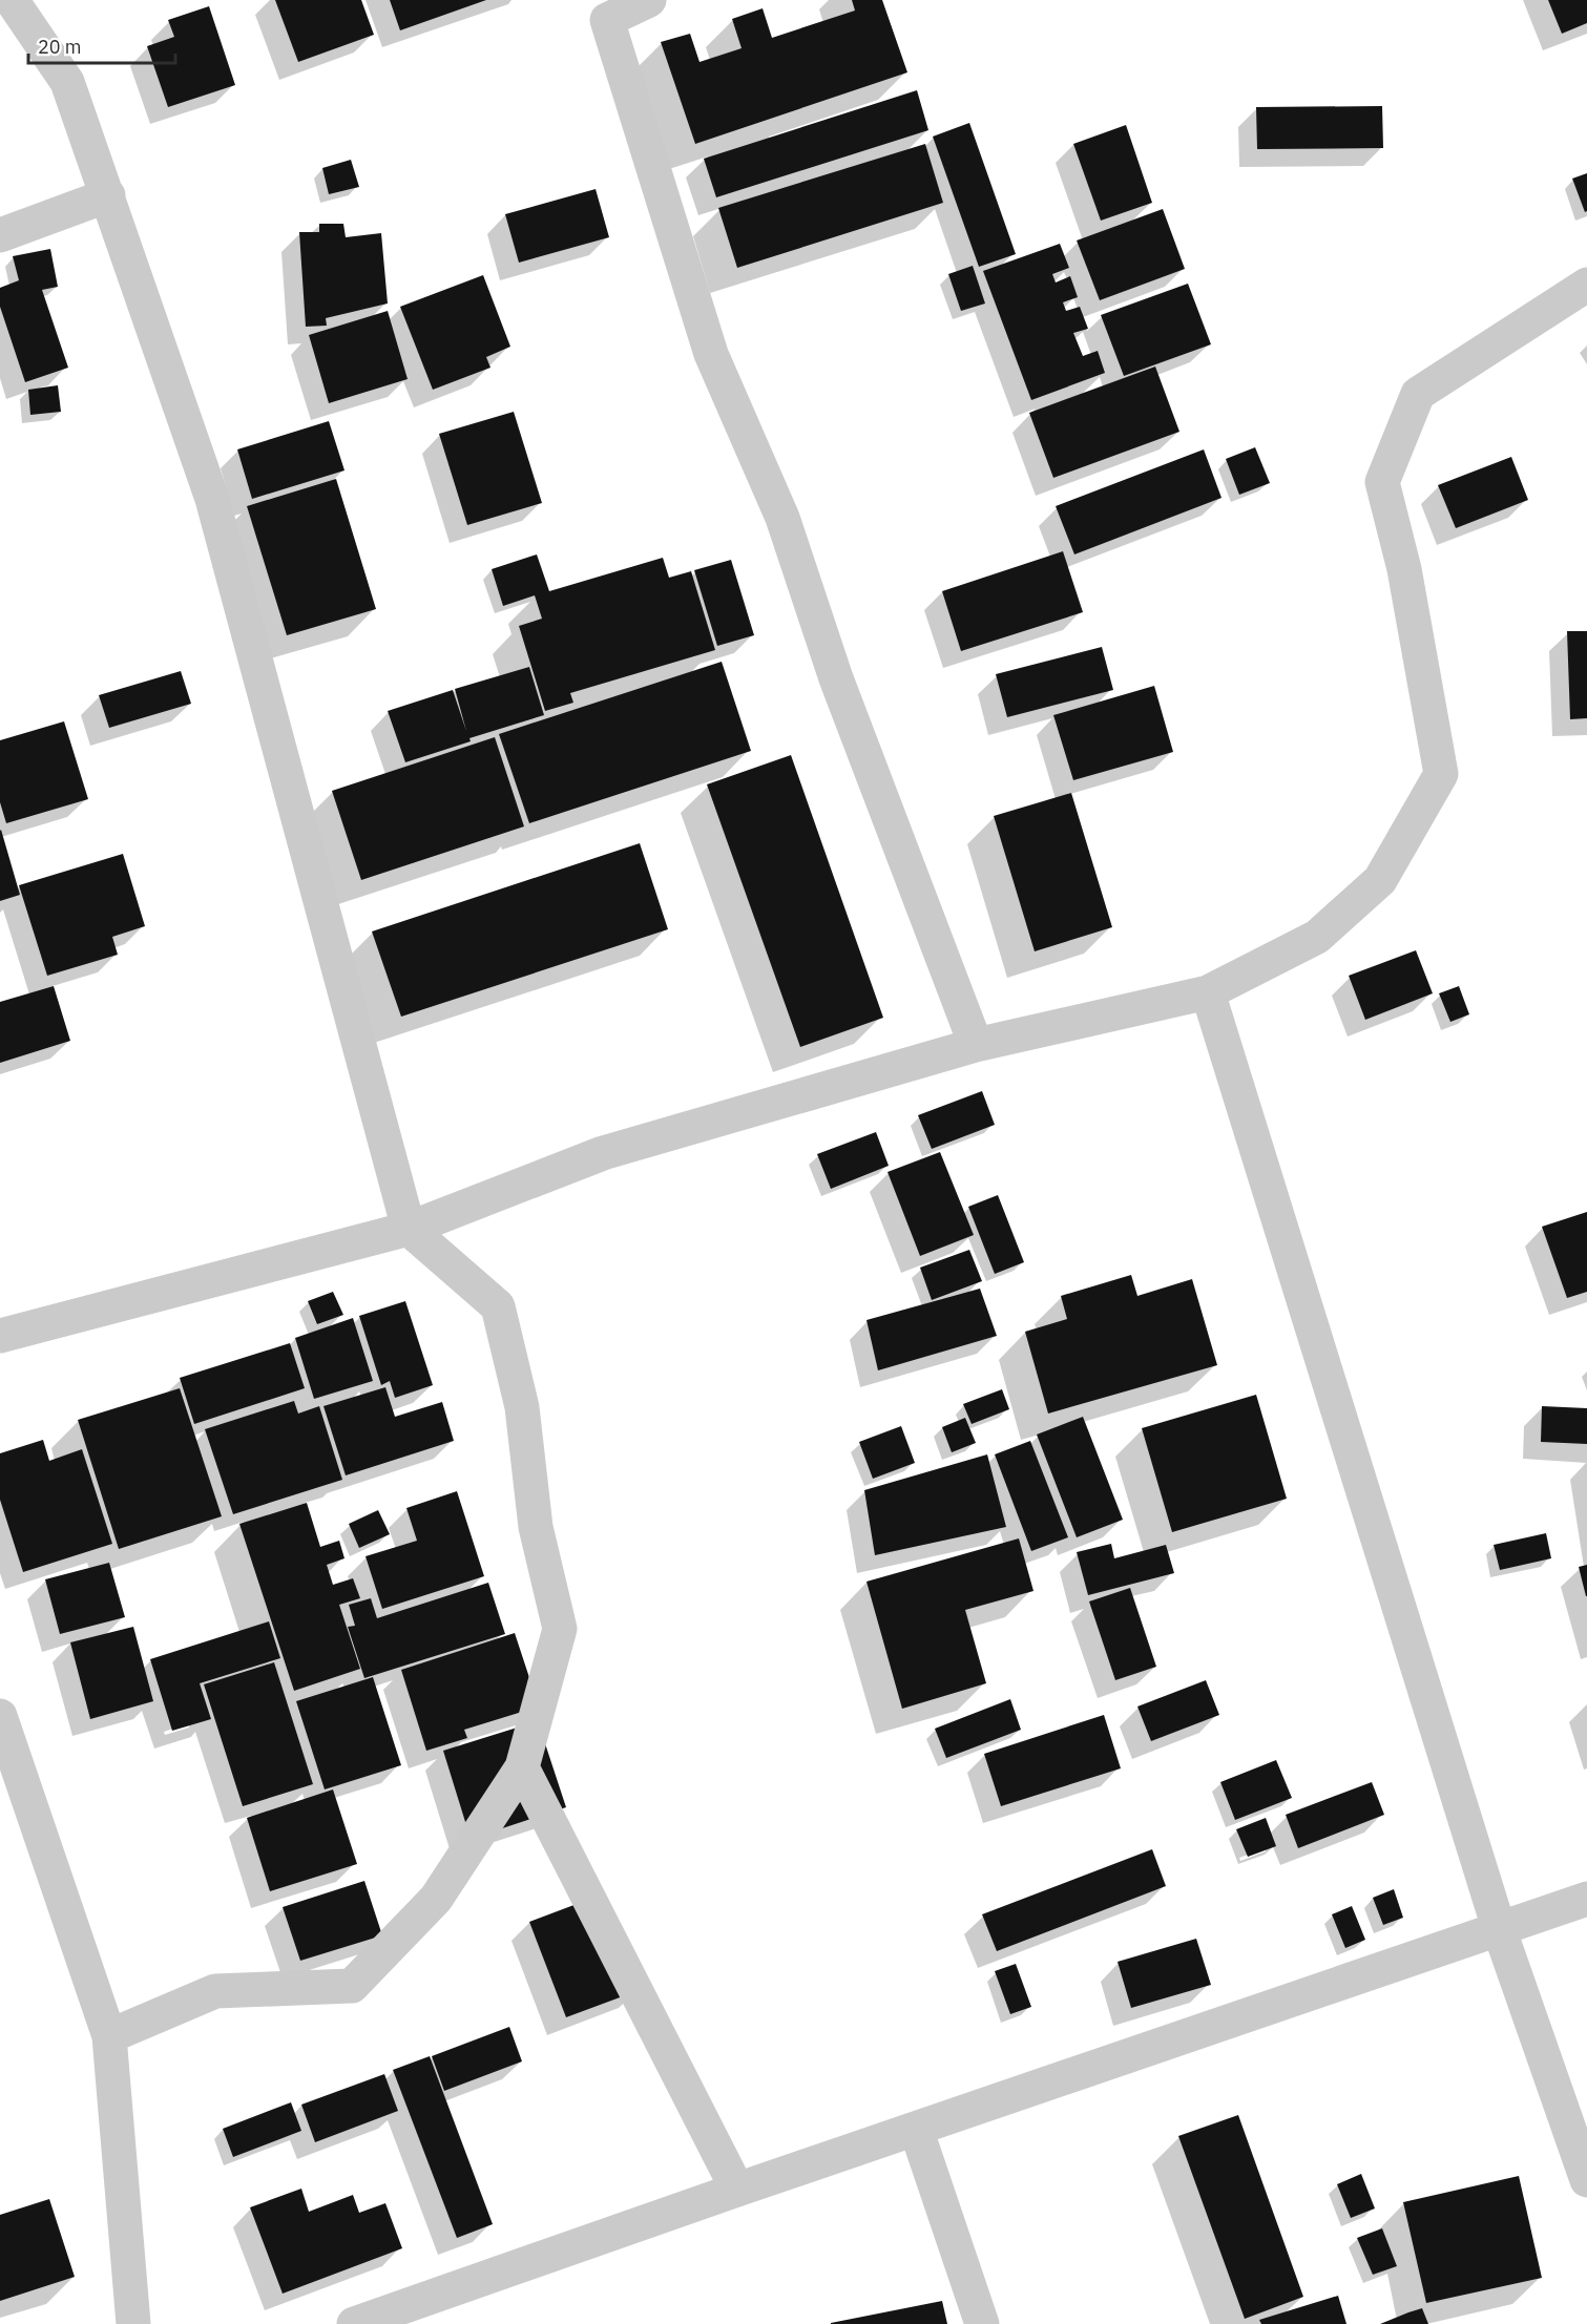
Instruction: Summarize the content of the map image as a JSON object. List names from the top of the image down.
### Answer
{
  "scale_bar": "20 m"
}
